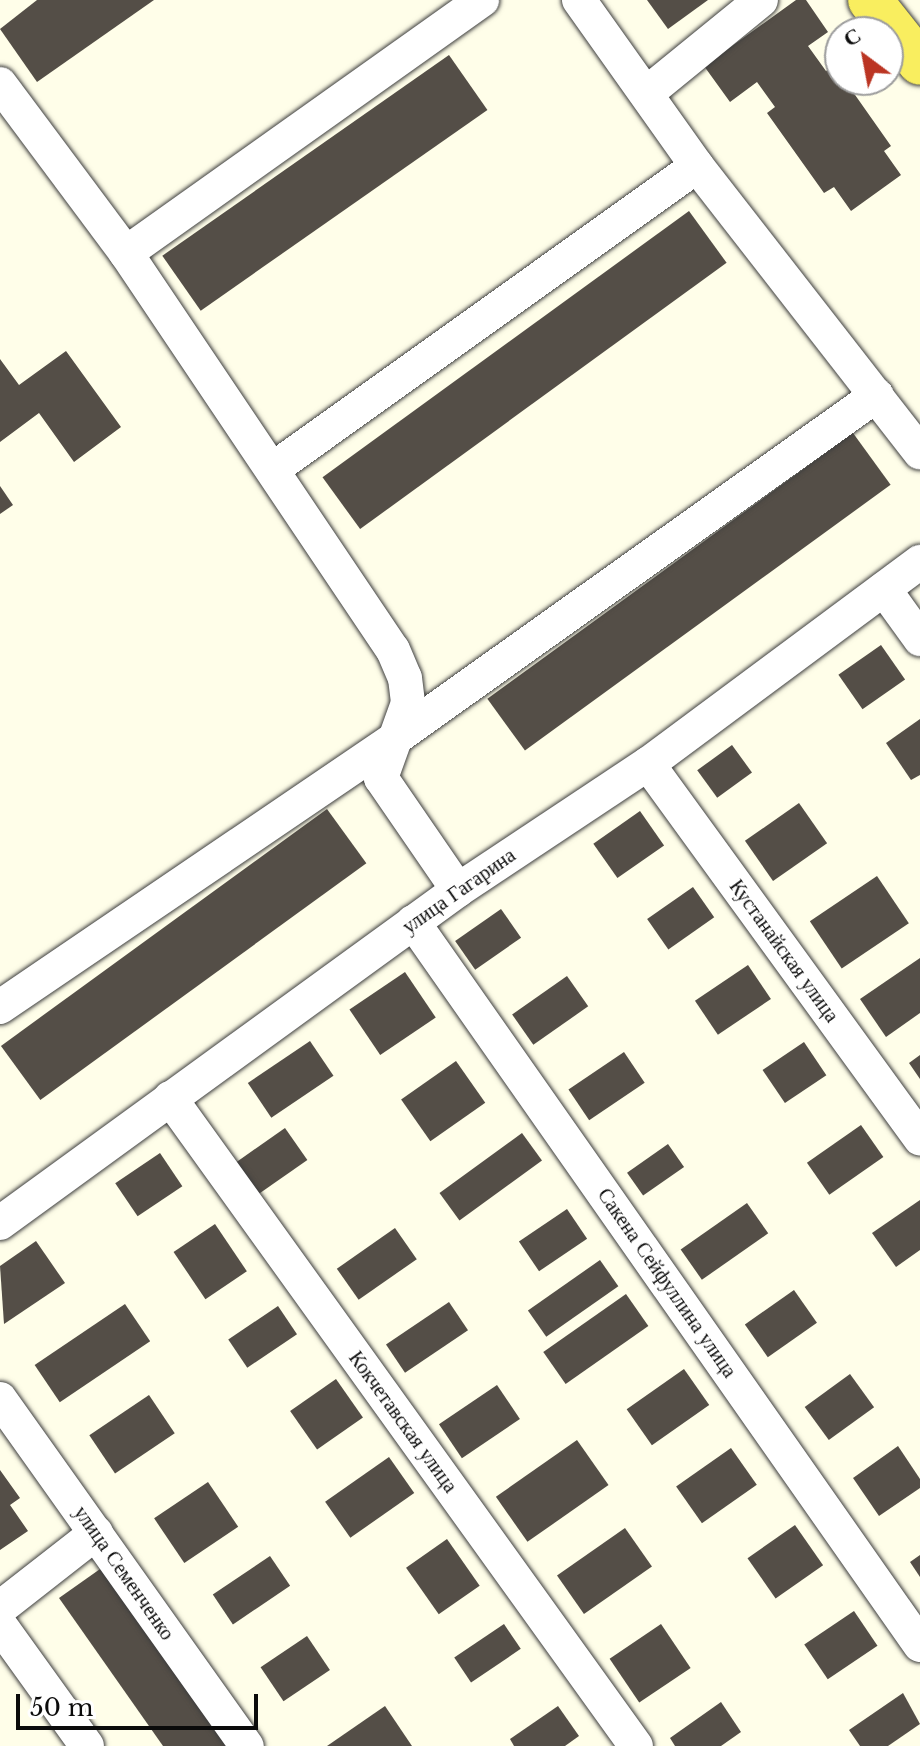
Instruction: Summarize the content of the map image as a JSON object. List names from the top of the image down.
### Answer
{
  "streets": {
    "street": [
      "улица Гагарина",
      "Кустанайская улица",
      "Сакена Сейфуллина улица",
      "Кокчетавская улица",
      "улица Семенченко"
    ]
  },
  "crossings": [
    ["улица Гагарина", "Кустанайская улица"],
    ["улица Гагарина", "Сакена Сейфуллина улица"],
    ["улица Гагарина", "Кокчетавская улица"]
  ],
  "scale_bar": "50 m",
  "north": "top left"
}
